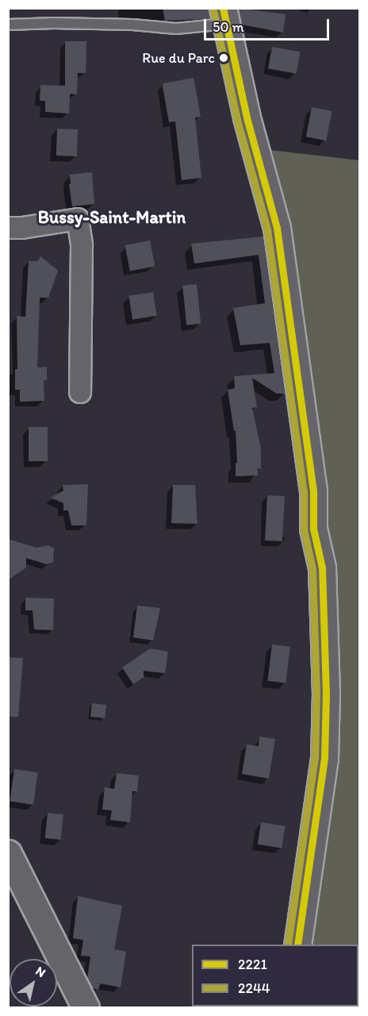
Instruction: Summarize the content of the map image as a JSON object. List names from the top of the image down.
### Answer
{
  "districts": ["Bussy-Saint-Martin"],
  "places": ["Rue du Parc"],
  "lines": ["transit line 2221", "transit line 2244"],
  "legend": ["2221", "2244"],
  "scale_bar": "50 m",
  "north": "top right"
}
